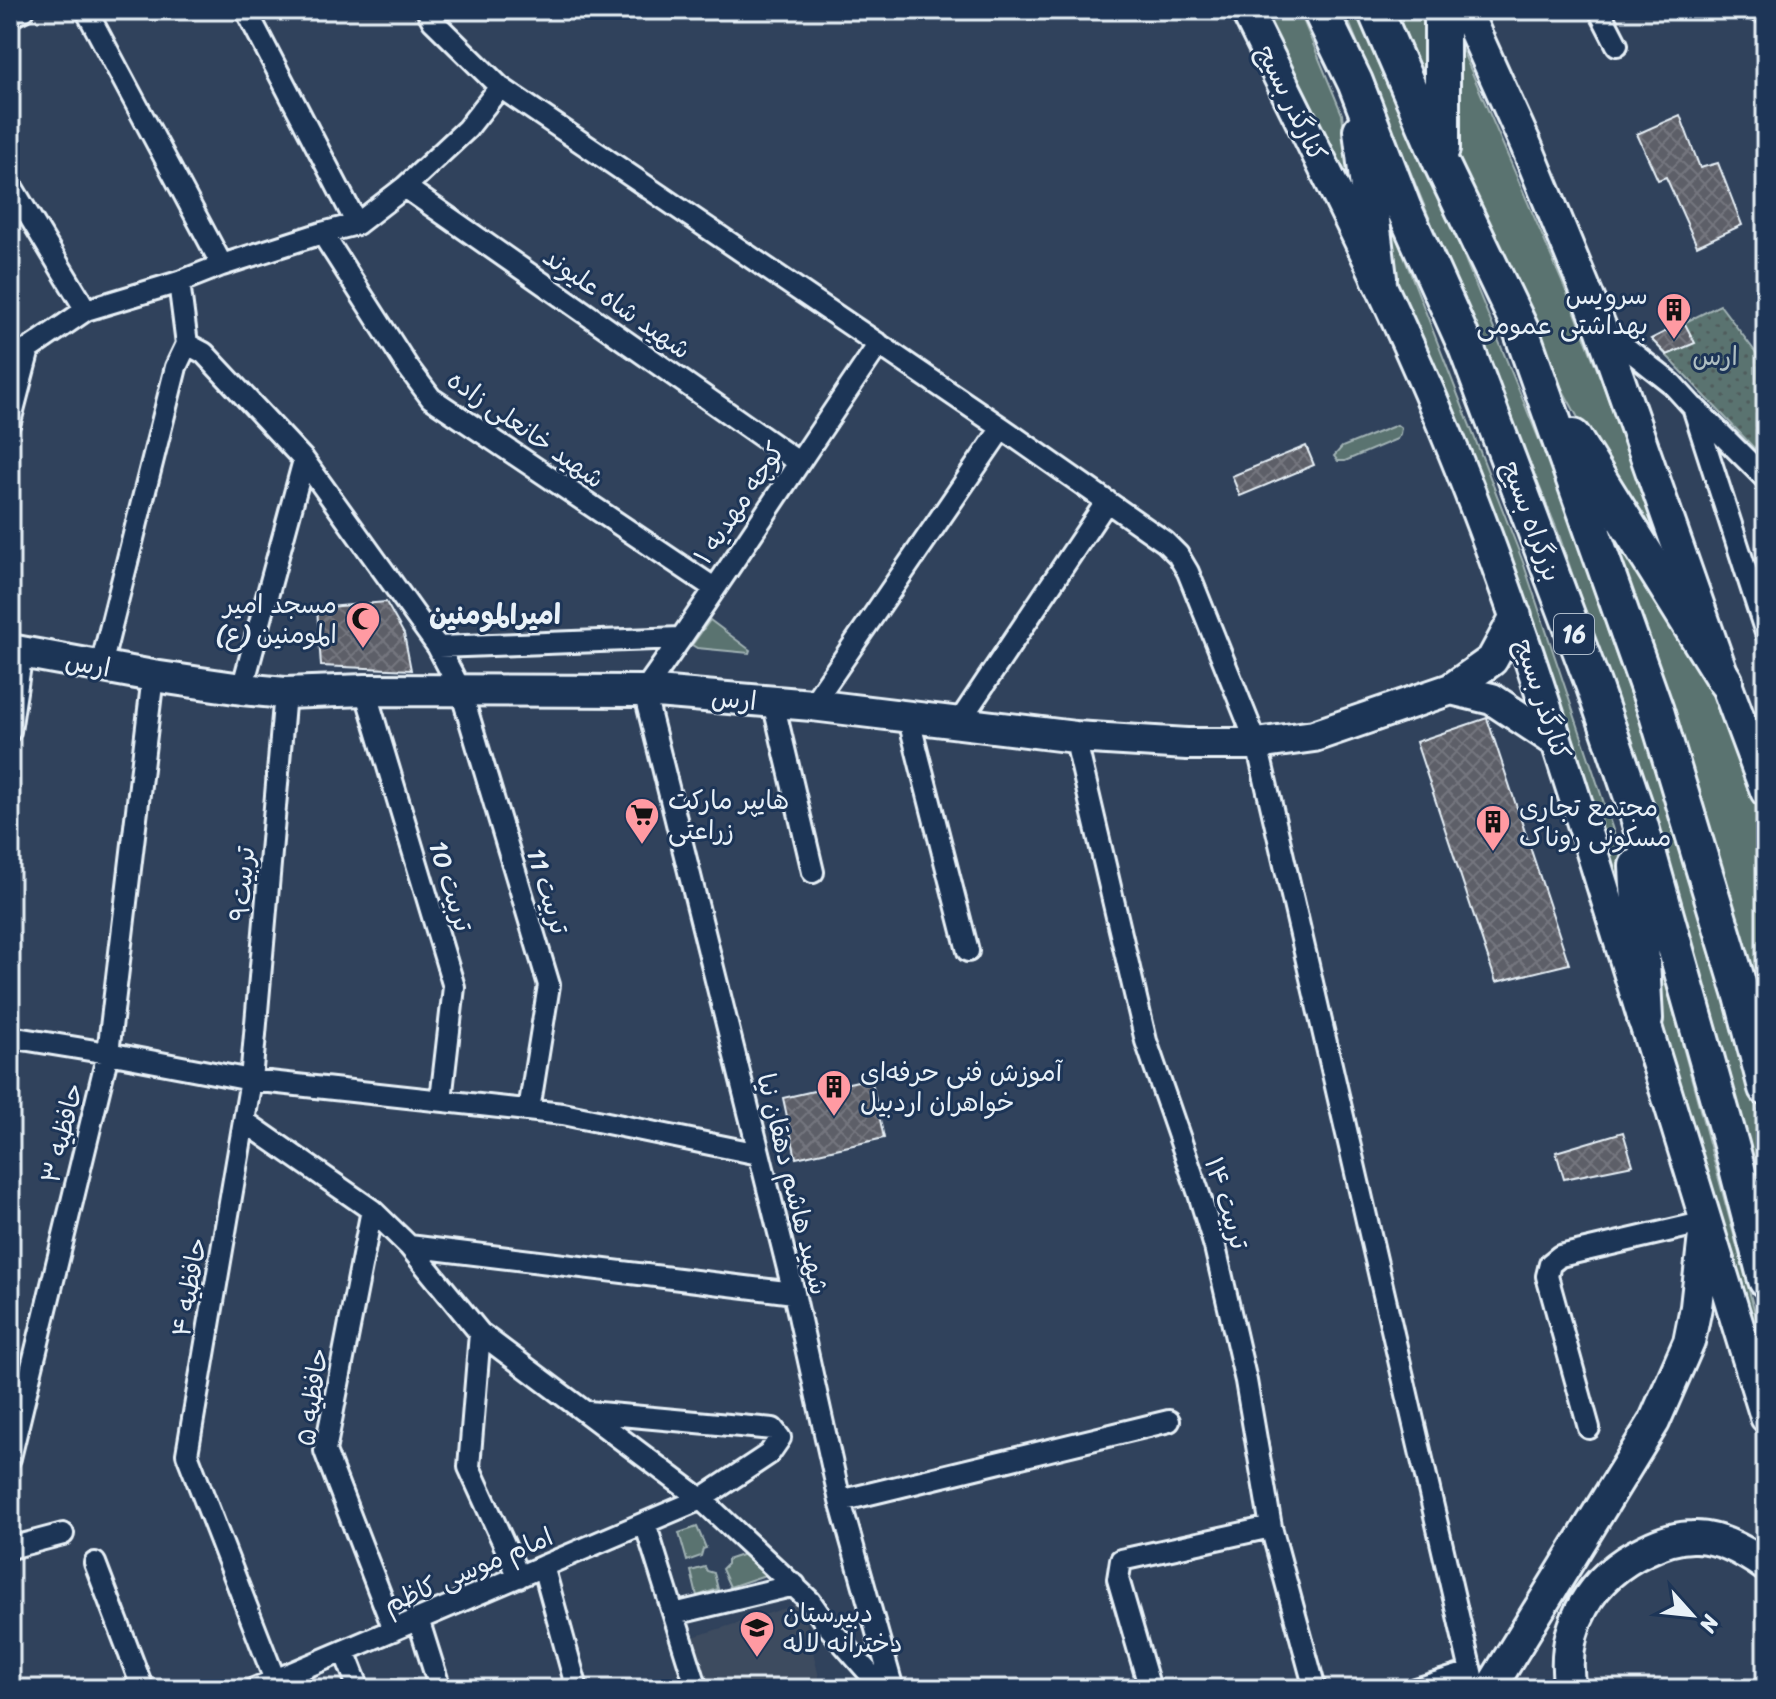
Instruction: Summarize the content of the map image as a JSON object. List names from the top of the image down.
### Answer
{
  "streets": {
    "highway": ["بزرگراه بسیج", "16"],
    "main road": ["کنارگذر بسیج", "ارس"],
    "street": [
      "شهید شاه علیوند",
      "شهید خانعلی زاده",
      "کوچه مهدیه ۱",
      "تربیت۹",
      "تربیت 10",
      "تربیت 11",
      "حافظیه ۳",
      "شهید هاشم دهقان نیا",
      "تربیت ۱۴",
      "حافظیه ۴",
      "حافظیه ۵",
      "امام موسی کاظم"
    ]
  },
  "crossings": [
    ["کنارگذر بسیج", "ارس"],
    ["شهید شاه علیوند", "کوچه مهدیه ۱"],
    ["شهید خانعلی زاده", "کوچه مهدیه ۱"],
    ["کوچه مهدیه ۱", "ارس"],
    ["کوچه مهدیه ۱", "شهید هاشم دهقان نیا"],
    ["ارس", "تربیت۹"],
    ["ارس", "تربیت 10"],
    ["ارس", "تربیت 11"],
    ["ارس", "حافظیه ۳"],
    ["ارس", "شهید هاشم دهقان نیا"],
    ["ارس", "تربیت ۱۴"],
    ["تربیت۹", "حافظیه ۴"],
    ["حافظیه ۴", "امام موسی کاظم"],
    ["حافظیه ۵", "امام موسی کاظم"]
  ],
  "districts": ["امیرالمومنین"],
  "parks": ["ارس"],
  "places": {
    "building": ["سرویس بهداشتی عمومی", "مجتمع تجاری مسکونی روناک", "آموزش فنی حرفه‌ای خواهران اردبیل"],
    "mosque": ["مسجد امیر المومنین (ع)"],
    "supermarket": ["هایپر مارکت زراعتی"],
    "school or university": ["دبیرستان دخترانه لاله"]
  },
  "north": "bottom right"
}
